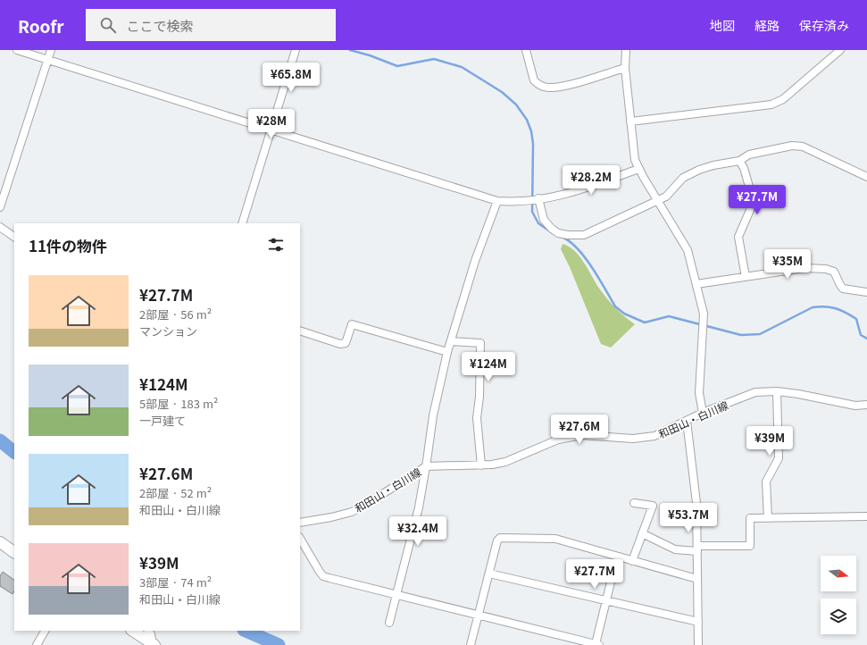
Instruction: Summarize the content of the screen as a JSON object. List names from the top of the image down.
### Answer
{
  "streets": {
    "street": ["和田山・白川線"]
  },
  "north": "right",
  "page": {
    "header": "Roofr",
    "search": "ここで検索",
    "nav": ["地図", "経路", "保存済み"],
    "price": [
      "¥65.8M",
      "¥28M",
      "¥28.2M",
      "¥27.7M",
      "¥35M",
      "¥124M",
      "¥27.6M",
      "¥39M",
      "¥53.7M",
      "¥32.4M",
      "¥27.7M"
    ],
    "heading": "11件の物件",
    "list": [
      {
        "name": "¥27.7M",
        "note": "2部屋 · 56 m² · マンション"
      },
      {
        "name": "¥124M",
        "note": "5部屋 · 183 m² · 一戸建て"
      },
      {
        "name": "¥27.6M",
        "note": "2部屋 · 52 m² · 和田山・白川線"
      },
      {
        "name": "¥39M",
        "note": "3部屋 · 74 m² · 和田山・白川線"
      }
    ]
  }
}
